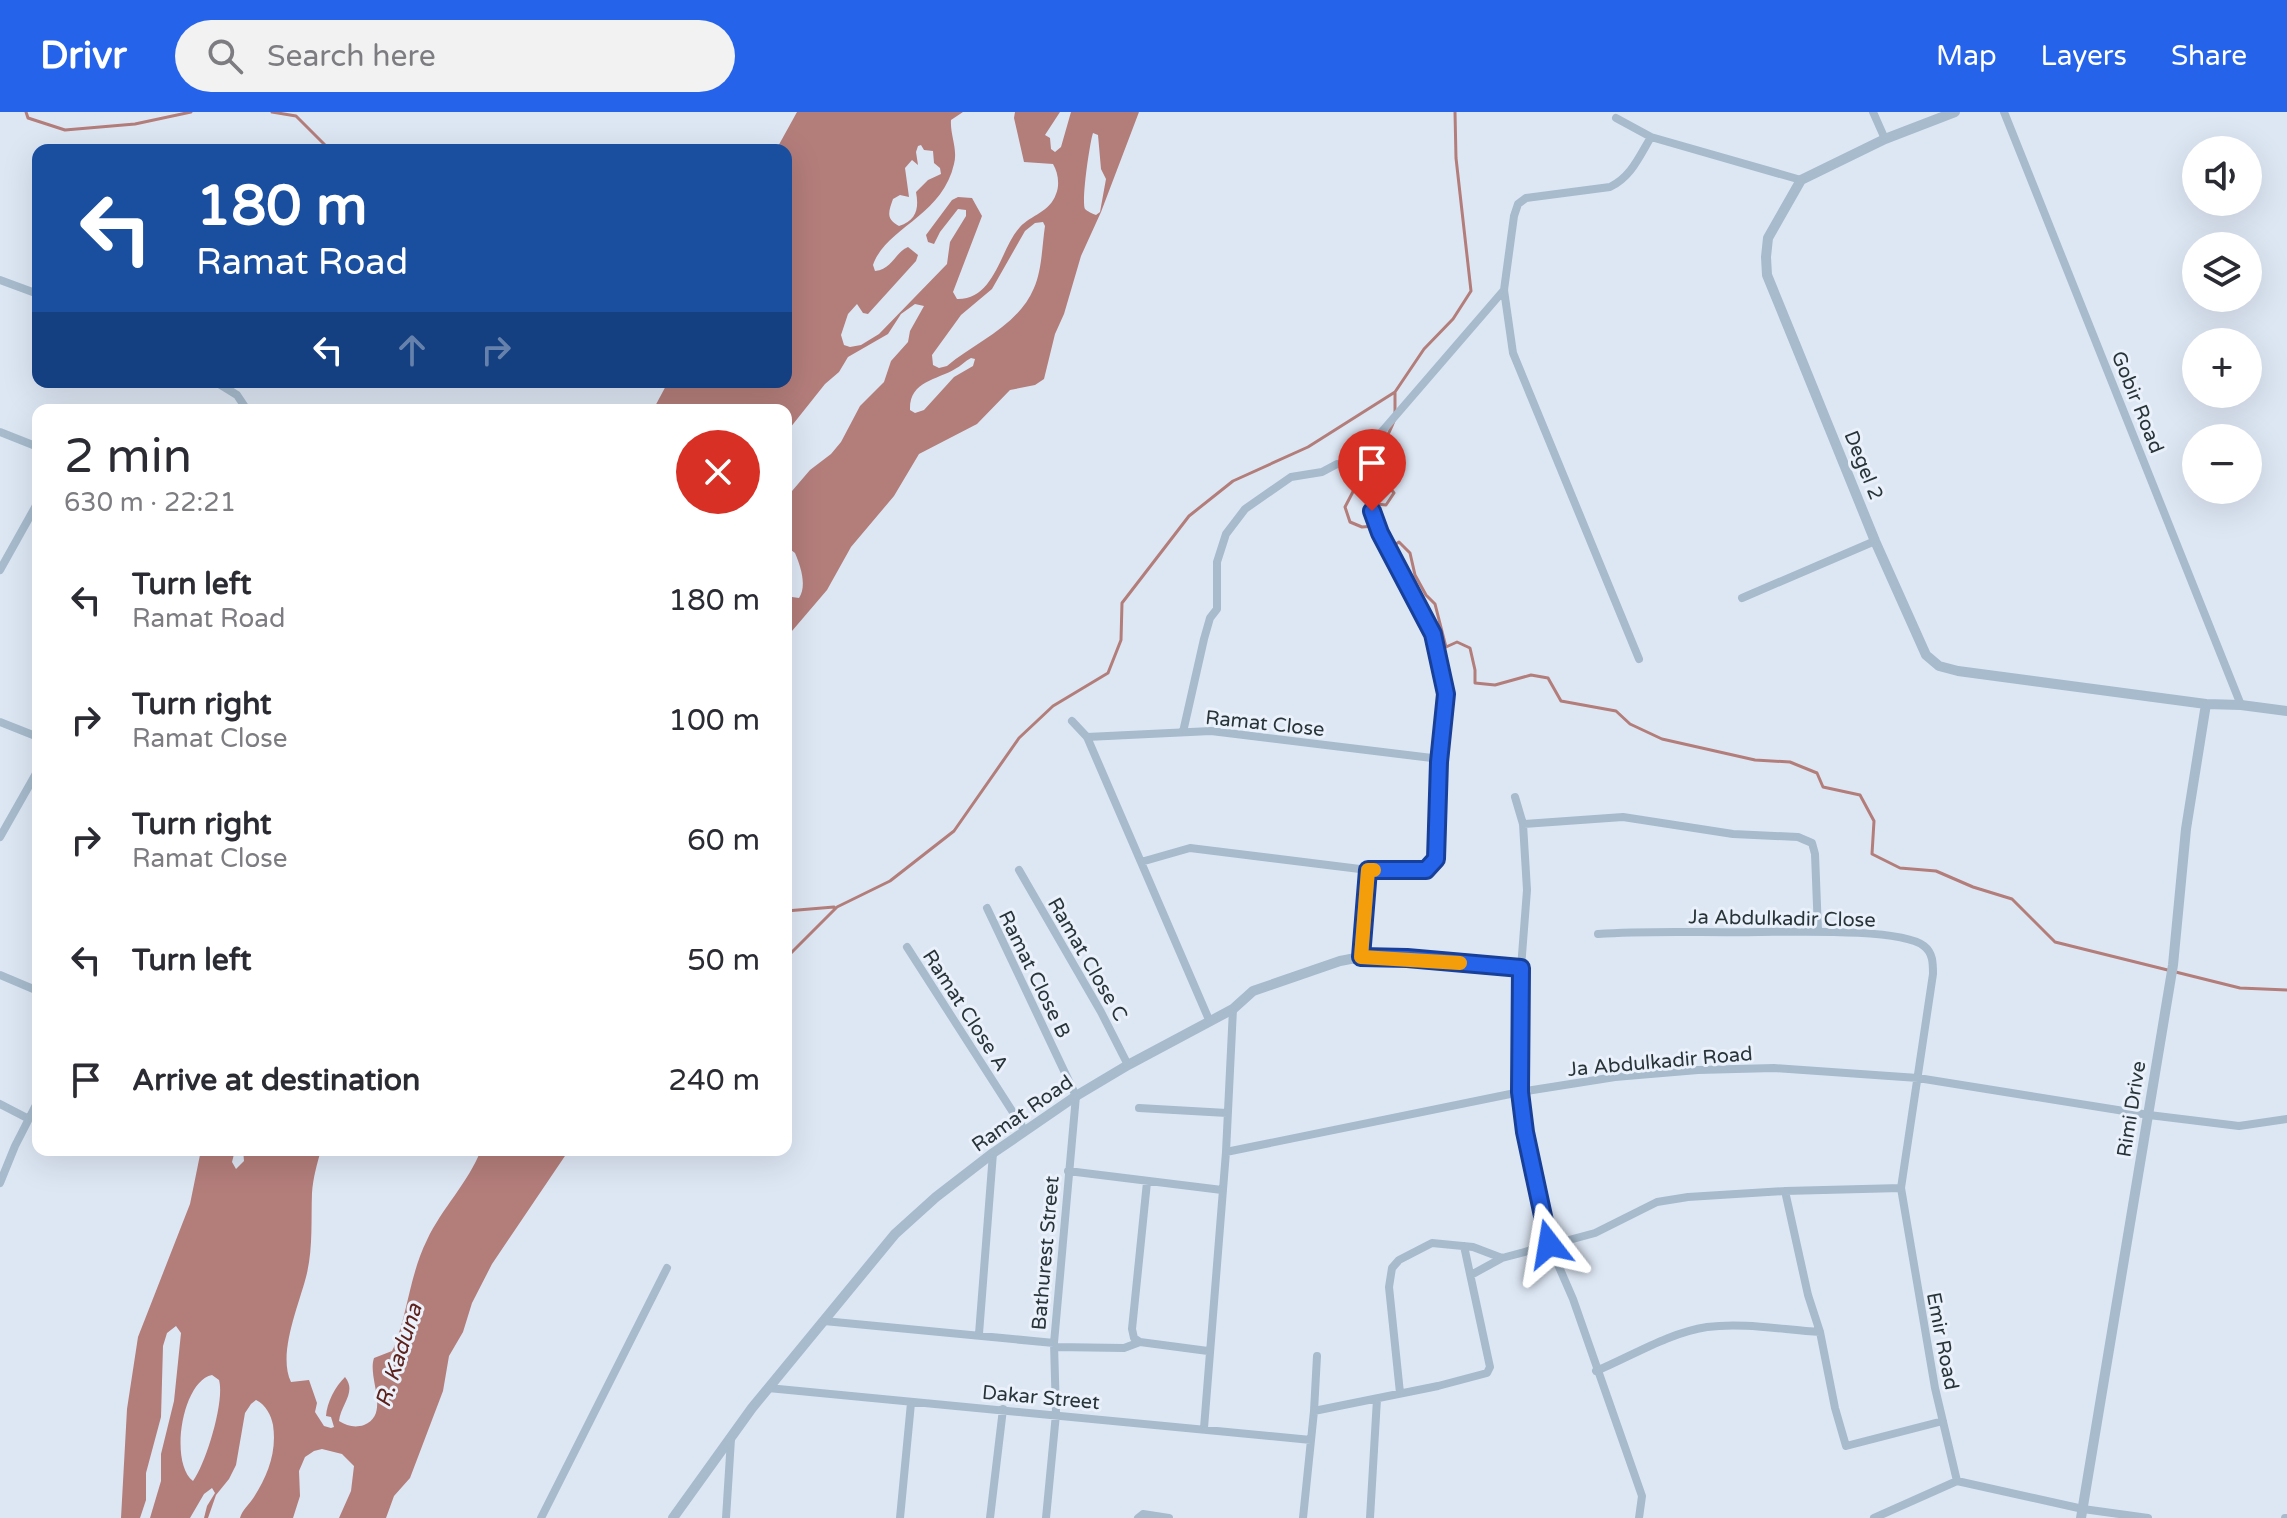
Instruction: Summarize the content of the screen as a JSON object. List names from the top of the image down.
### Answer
{
  "streets": {
    "street": [
      "Gobir Road",
      "Degel 2",
      "Ramat Close",
      "Ja Abdulkadir Close",
      "Ramat Close C",
      "Ramat Close B",
      "Ramat Close A",
      "Ja Abdulkadir Road",
      "Rimi Drive",
      "Ramat Road",
      "Bathurest Street",
      "Emir Road",
      "Dakar Street"
    ]
  },
  "crossings": [
    ["Gobir Road", "Degel 2"],
    ["Degel 2", "Rimi Drive"],
    ["Ja Abdulkadir Close", "Ja Abdulkadir Road"],
    ["Ja Abdulkadir Close", "Emir Road"],
    ["Ramat Close C", "Ramat Road"],
    ["Ramat Close B", "Ramat Road"],
    ["Ramat Close B", "Bathurest Street"],
    ["Ramat Close A", "Ramat Road"],
    ["Ja Abdulkadir Road", "Rimi Drive"],
    ["Ja Abdulkadir Road", "Emir Road"],
    ["Ramat Road", "Bathurest Street"],
    ["Ramat Road", "Dakar Street"],
    ["Bathurest Street", "Dakar Street"]
  ],
  "water": ["R. Kaduna"],
  "page": {
    "header": "Drivr",
    "search": "Search here",
    "nav": ["Map", "Layers", "Share"],
    "map_buttons": ["+", "−"],
    "turn": ["180 m", "Ramat Road"],
    "heading": ["2 min", "630 m · 22:21"],
    "list": [
      {
        "name": "Turn left",
        "note": "Ramat Road",
        "value": "180 m"
      },
      {
        "name": "Turn right",
        "note": "Ramat Close",
        "value": "100 m"
      },
      {
        "name": "Turn right",
        "note": "Ramat Close",
        "value": "60 m"
      },
      {
        "name": "Turn left",
        "value": "50 m"
      },
      {
        "name": "Arrive at destination",
        "value": "240 m"
      }
    ]
  }
}
